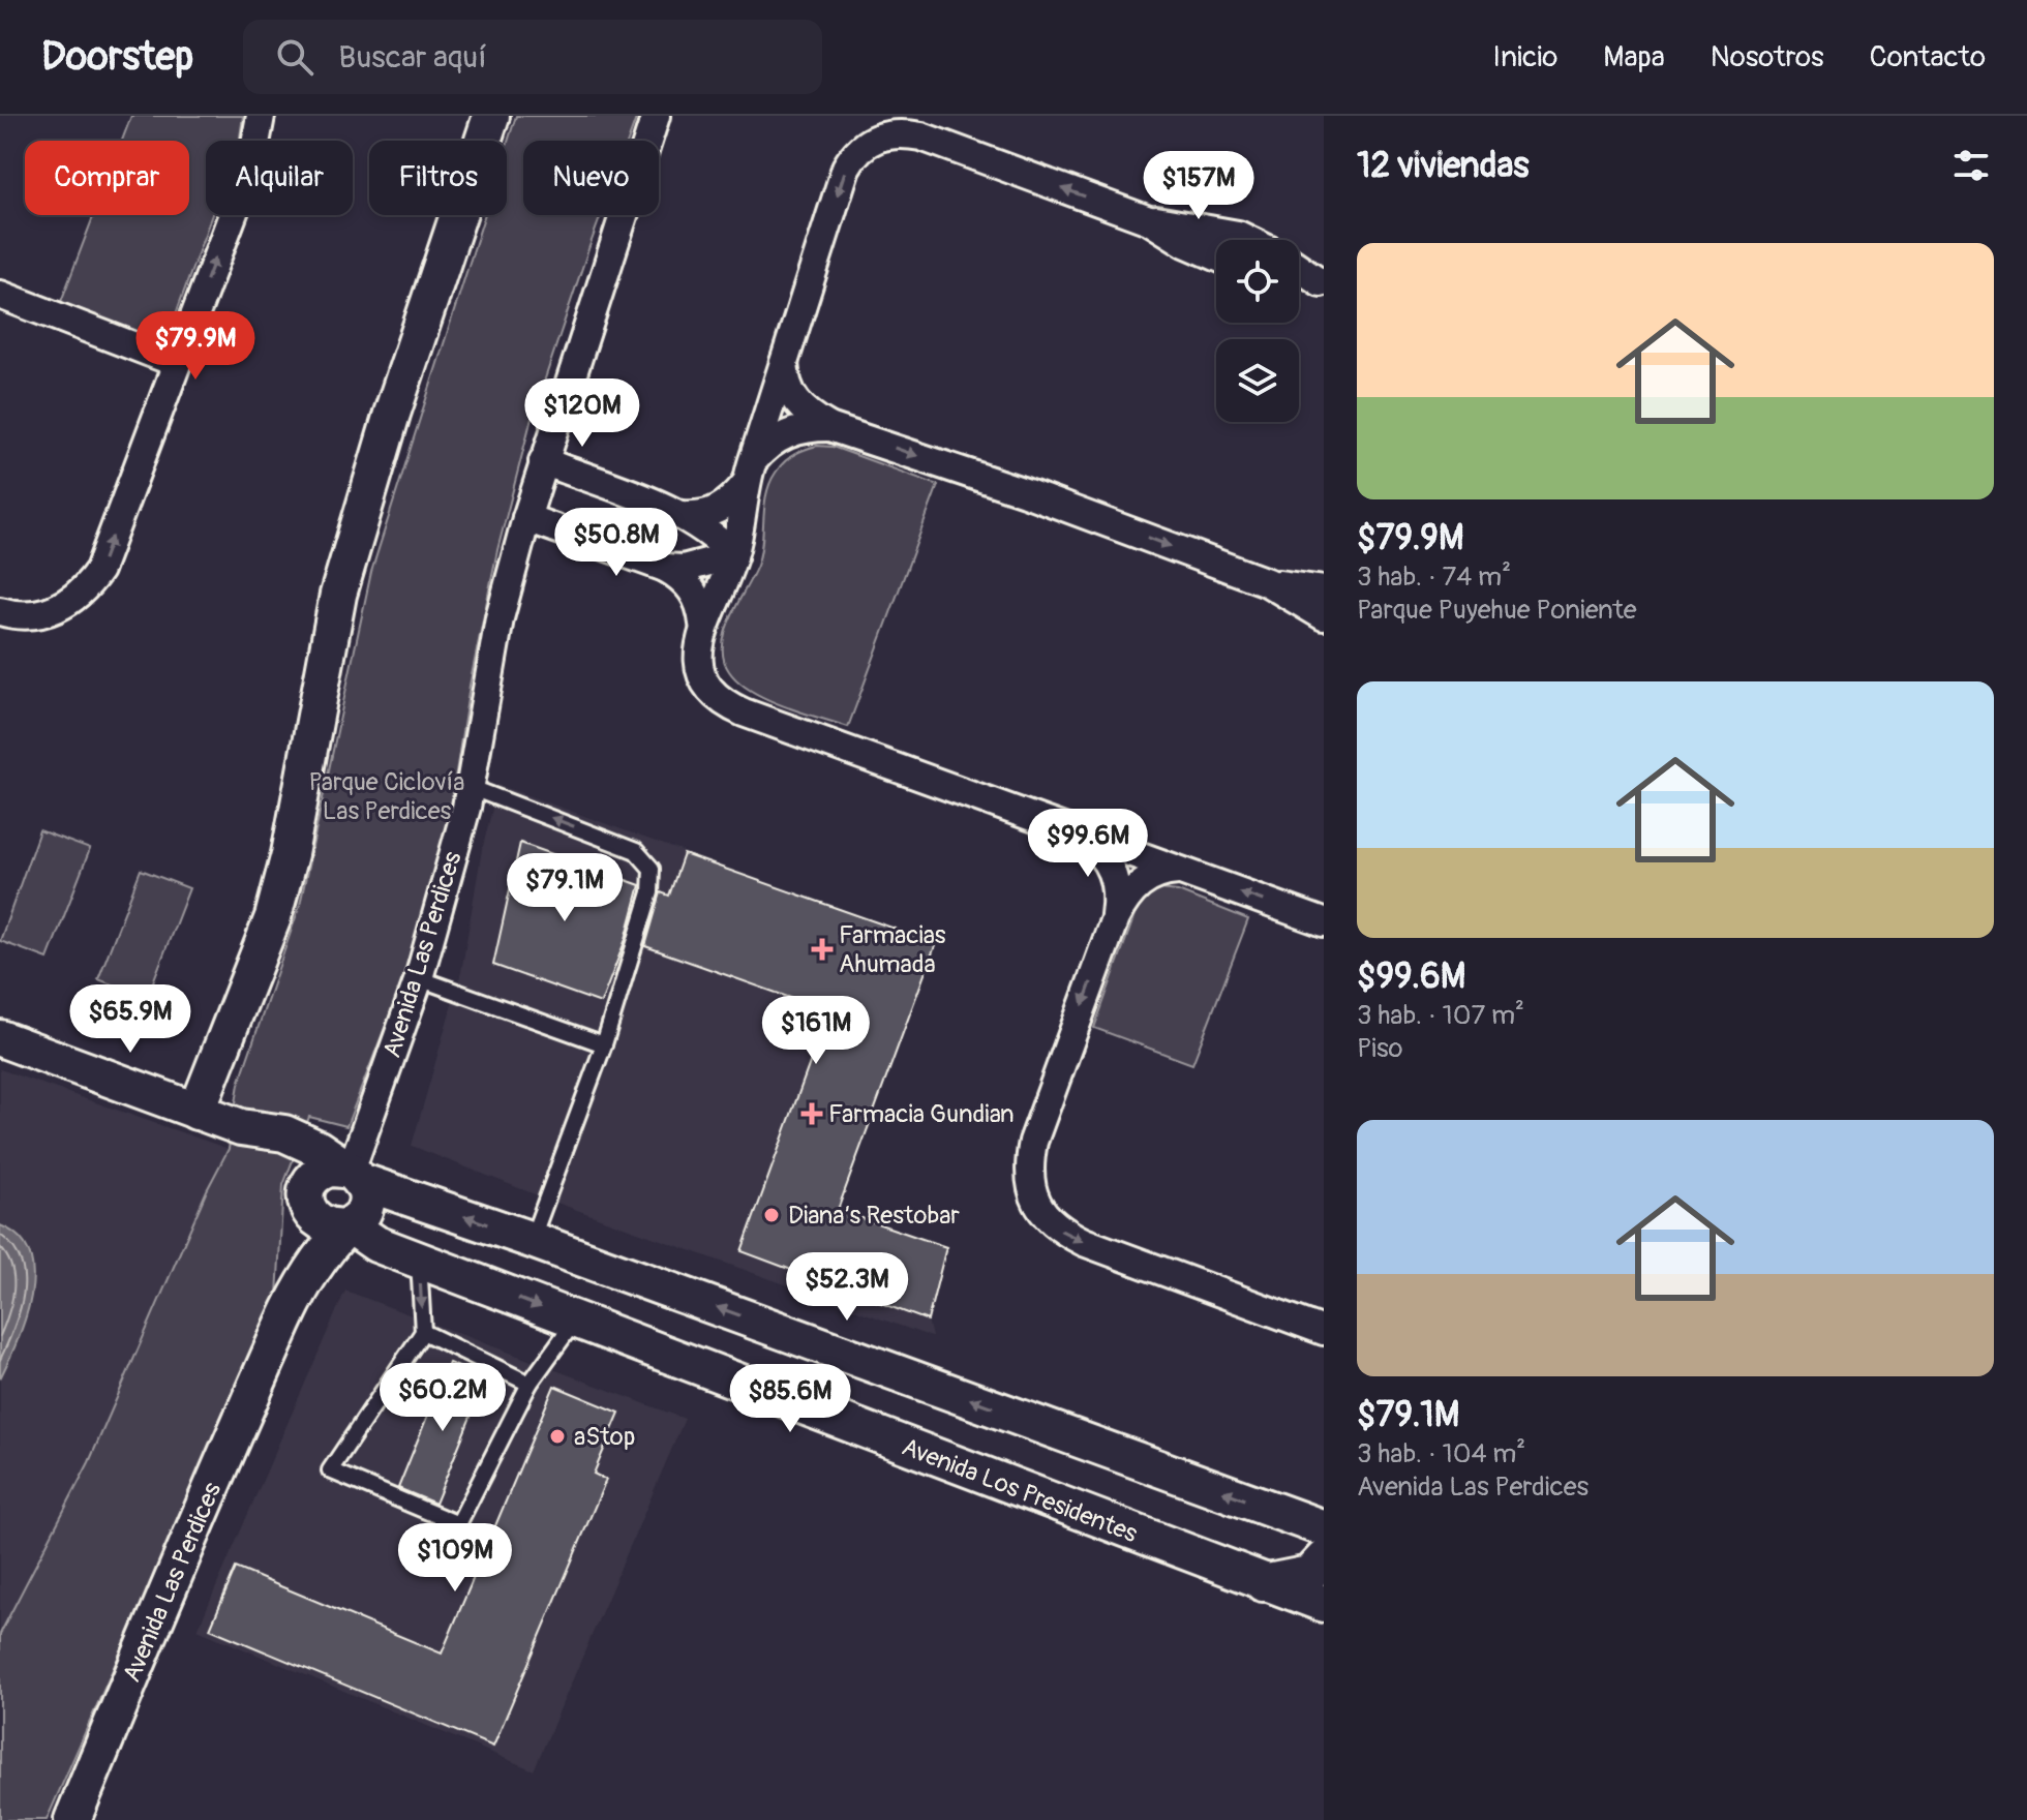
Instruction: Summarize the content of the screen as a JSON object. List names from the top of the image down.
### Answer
{
  "streets": {
    "street": ["Avenida Las Perdices", "Avenida Los Presidentes"]
  },
  "crossings": [
    ["Avenida Las Perdices", "Avenida Los Presidentes"]
  ],
  "parks": ["Parque Ciclovía Las Perdices"],
  "places": {
    "health": ["Farmacias Ahumada", "Farmacia Gundian"],
    "other": ["Diana’s Restobar", "aStop"]
  },
  "page": {
    "header": "Doorstep",
    "search": "Buscar aquí",
    "nav": [
      "Inicio",
      "Mapa",
      "Nosotros",
      "Contacto"
    ],
    "heading": "12 viviendas",
    "chip": [
      "Comprar",
      "Alquilar",
      "Filtros",
      "Nuevo"
    ],
    "price": [
      "$157M",
      "$79.9M",
      "$120M",
      "$50.8M",
      "$99.6M",
      "$79.1M",
      "$65.9M",
      "$161M",
      "$52.3M",
      "$60.2M",
      "$85.6M",
      "$109M"
    ],
    "list": [
      {
        "name": "$79.9M",
        "note": "3 hab. · 74 m² · Parque Puyehue Poniente"
      },
      {
        "name": "$99.6M",
        "note": "3 hab. · 107 m² · Piso"
      },
      {
        "name": "$79.1M",
        "note": "3 hab. · 104 m² · Avenida Las Perdices"
      }
    ]
  }
}
